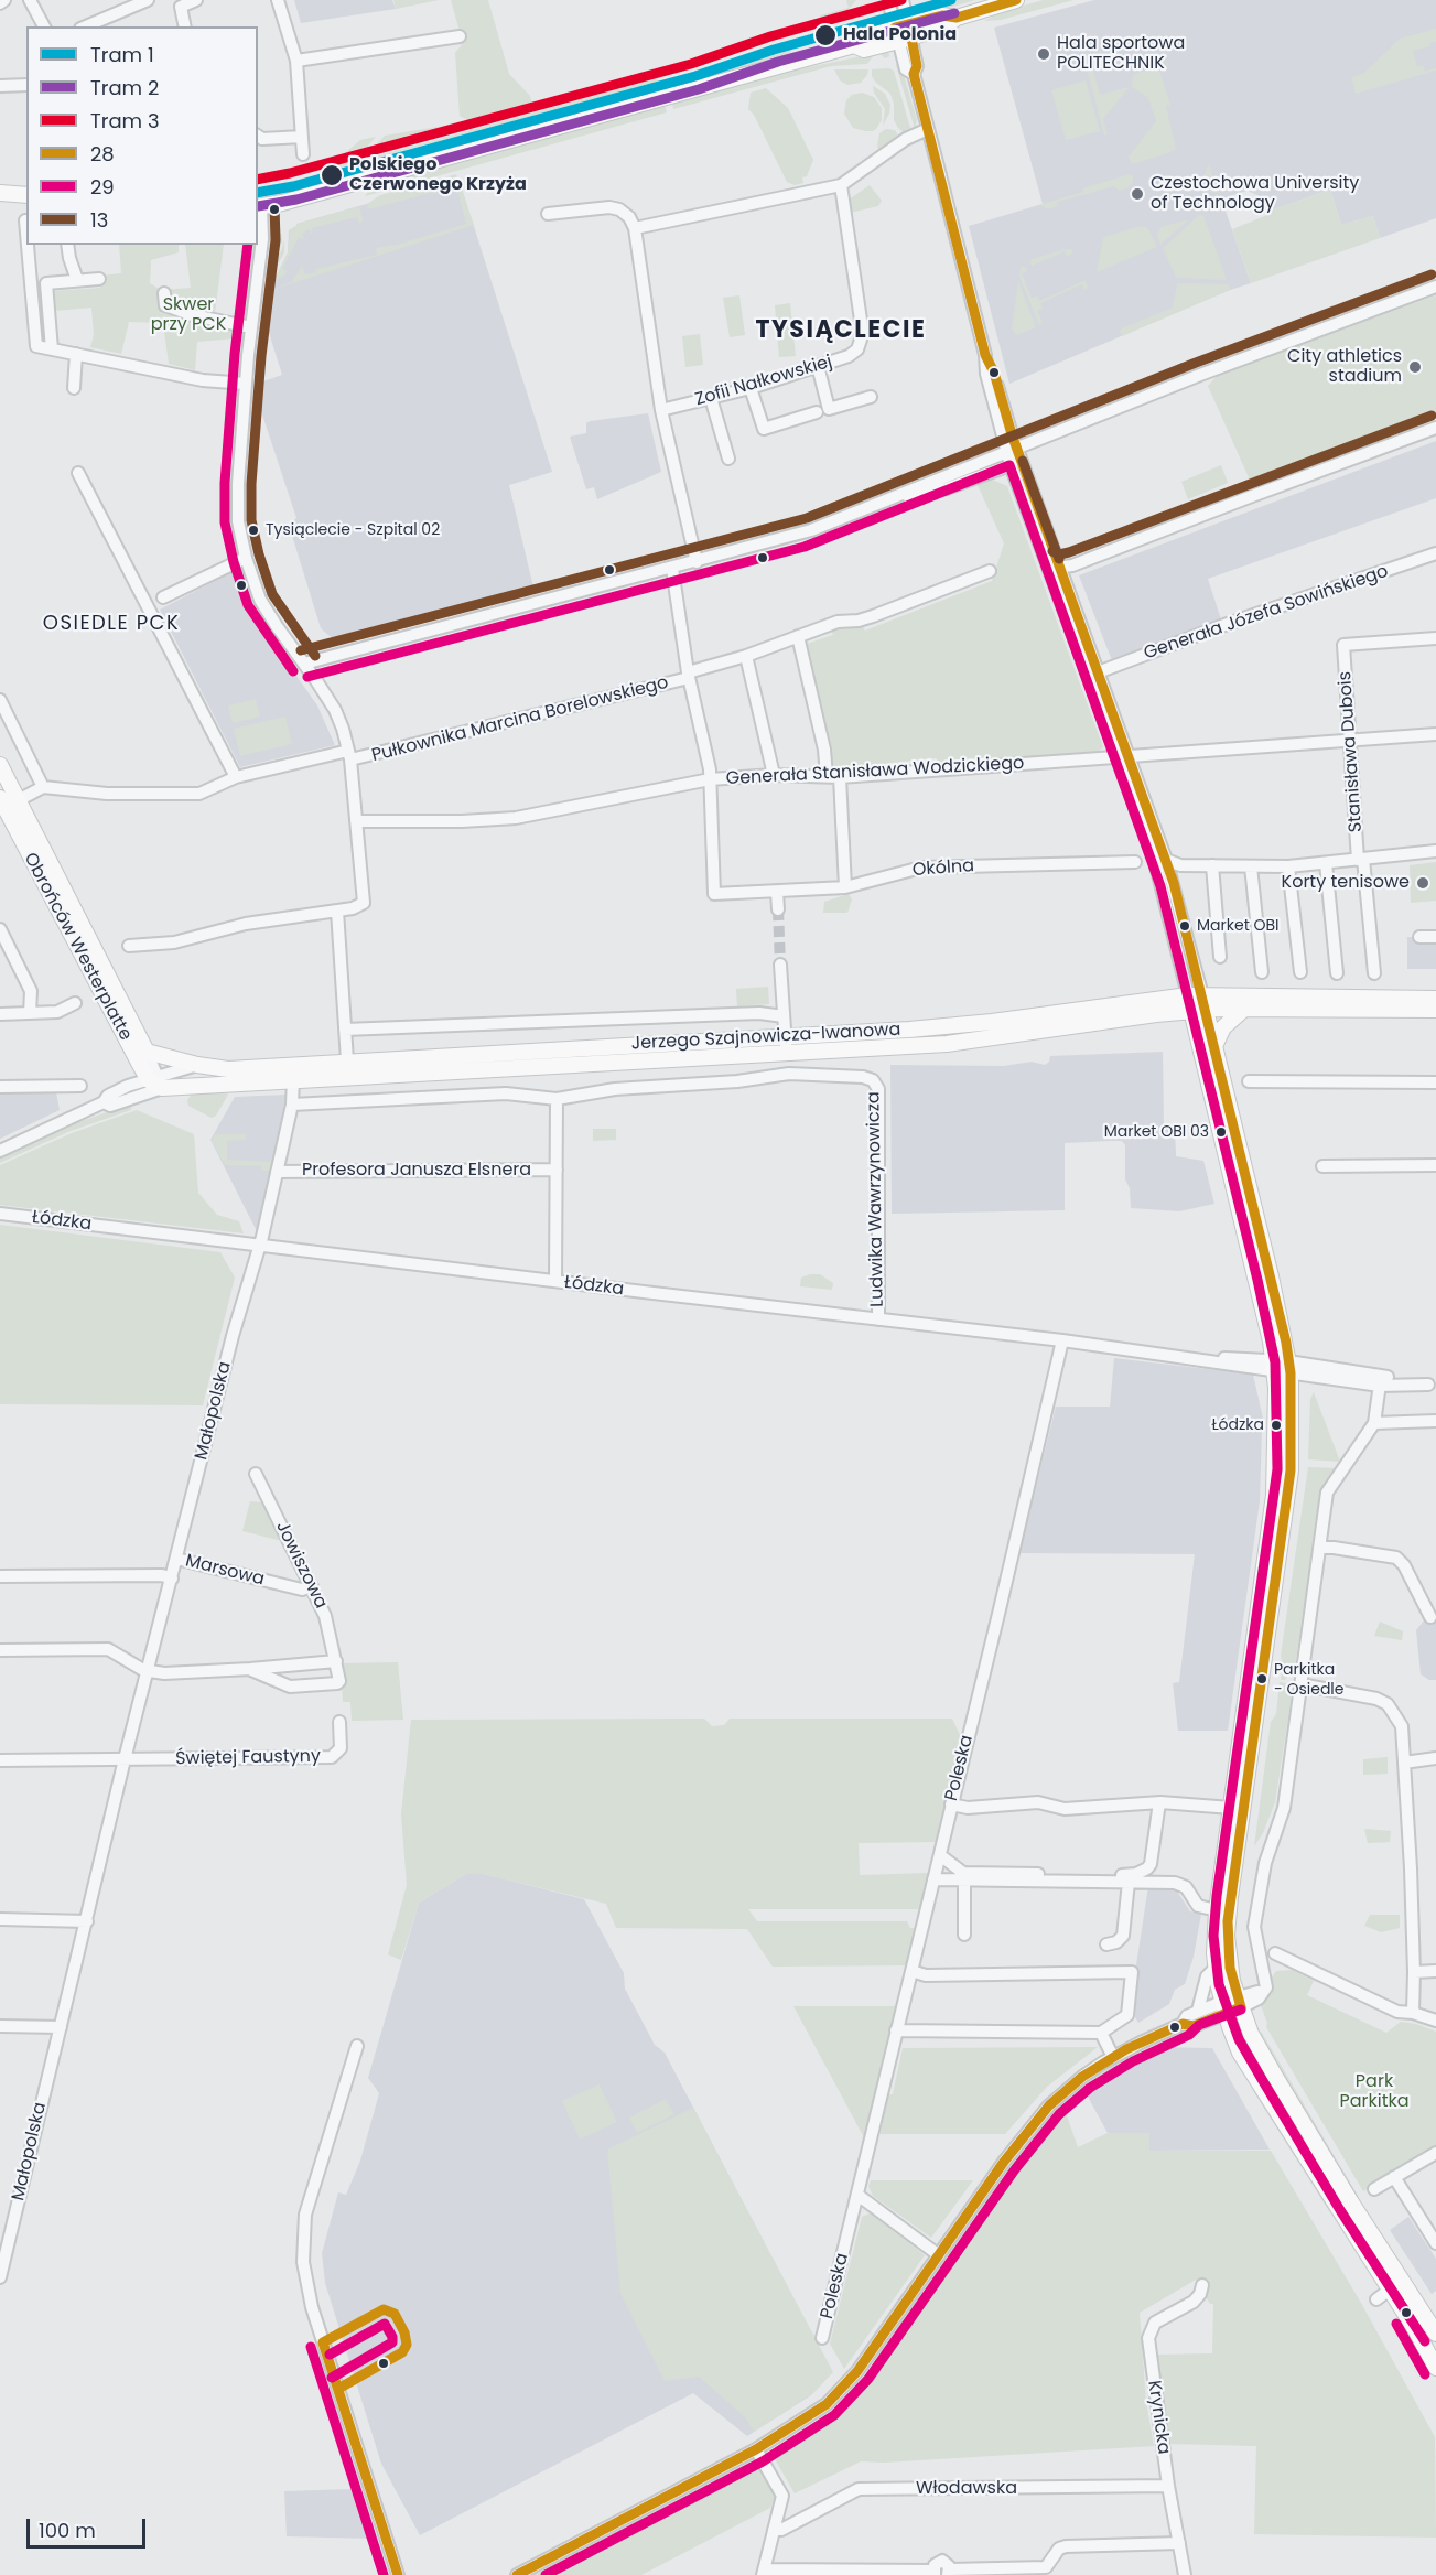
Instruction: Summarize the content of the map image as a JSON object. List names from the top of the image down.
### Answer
{
  "streets": {
    "main road": ["Obrońców Westerplatte", "Jerzego Szajnowicza-Iwanowa"],
    "street": [
      "Zofii Nałkowskiej",
      "Generała Józefa Sowińskiego",
      "Pułkownika Marcina Borelowskiego",
      "Stanisława Dubois",
      "Generała Stanisława Wodzickiego",
      "Okólna",
      "Profesora Janusza Elsnera",
      "Ludwika Wawrzynowicza",
      "Łódzka",
      "Małopolska",
      "Jowiszowa",
      "Marsowa",
      "Świętej Faustyny",
      "Poleska",
      "Krynicka",
      "Włodawska"
    ]
  },
  "crossings": [
    ["Stanisława Dubois", "Generała Stanisława Wodzickiego"],
    ["Stanisława Dubois", "Okólna"],
    ["Generała Stanisława Wodzickiego", "Okólna"],
    ["Obrońców Westerplatte", "Jerzego Szajnowicza-Iwanowa"],
    ["Jerzego Szajnowicza-Iwanowa", "Profesora Janusza Elsnera"],
    ["Jerzego Szajnowicza-Iwanowa", "Ludwika Wawrzynowicza"],
    ["Jerzego Szajnowicza-Iwanowa", "Małopolska"],
    ["Profesora Janusza Elsnera", "Łódzka"],
    ["Profesora Janusza Elsnera", "Małopolska"],
    ["Ludwika Wawrzynowicza", "Łódzka"],
    ["Łódzka", "Małopolska"],
    ["Łódzka", "Poleska"],
    ["Małopolska", "Marsowa"],
    ["Małopolska", "Świętej Faustyny"],
    ["Jowiszowa", "Marsowa"],
    ["Krynicka", "Włodawska"]
  ],
  "districts": ["TYSIĄCLECIE", "OSIEDLE PCK"],
  "parks": ["Skwer przy PCK", "Park Parkitka"],
  "places": [
    "Hala Polonia",
    "Hala sportowa POLITECHNIK",
    "Polskiego Czerwonego Krzyża",
    "Czestochowa University of Technology",
    "City athletics stadium",
    "Tysiąclecie - Szpital 02",
    "Korty tenisowe",
    "Market OBI",
    "Market OBI 03",
    "Łódzka",
    "Parkitka - Osiedle"
  ],
  "lines": [
    "tram line 1",
    "tram line 3",
    "transit line 28",
    "tram line 2",
    "transit line 13",
    "transit line 29"
  ],
  "legend": [
    "Tram 1",
    "Tram 2",
    "Tram 3",
    "28",
    "29",
    "13"
  ],
  "scale_bar": "100 m"
}
